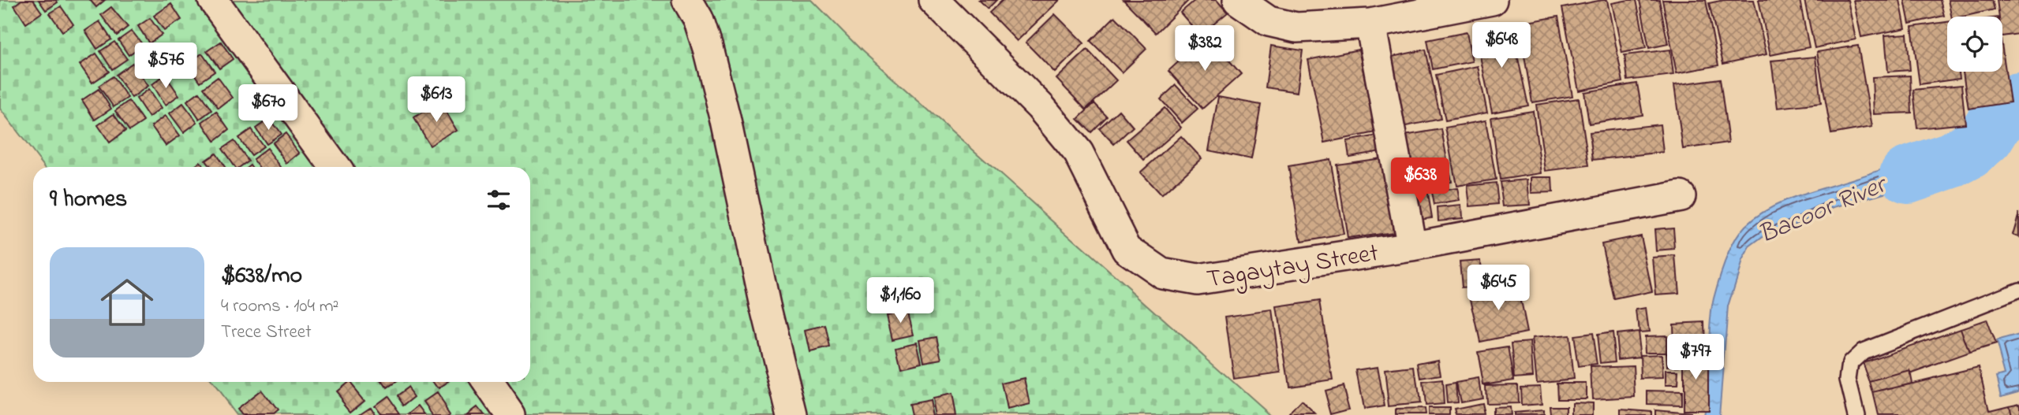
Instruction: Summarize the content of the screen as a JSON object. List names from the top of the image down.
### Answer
{
  "streets": {
    "street": ["Tagaytay Street"]
  },
  "water": ["Bacoor River"],
  "page": {
    "price": [
      "$648",
      "$382",
      "$576",
      "$613",
      "$670",
      "$638",
      "$645",
      "$1,160",
      "$797"
    ],
    "heading": "9 homes",
    "list": [
      {
        "name": "$638/mo",
        "note": "4 rooms · 104 m² · Trece Street"
      }
    ]
  }
}
